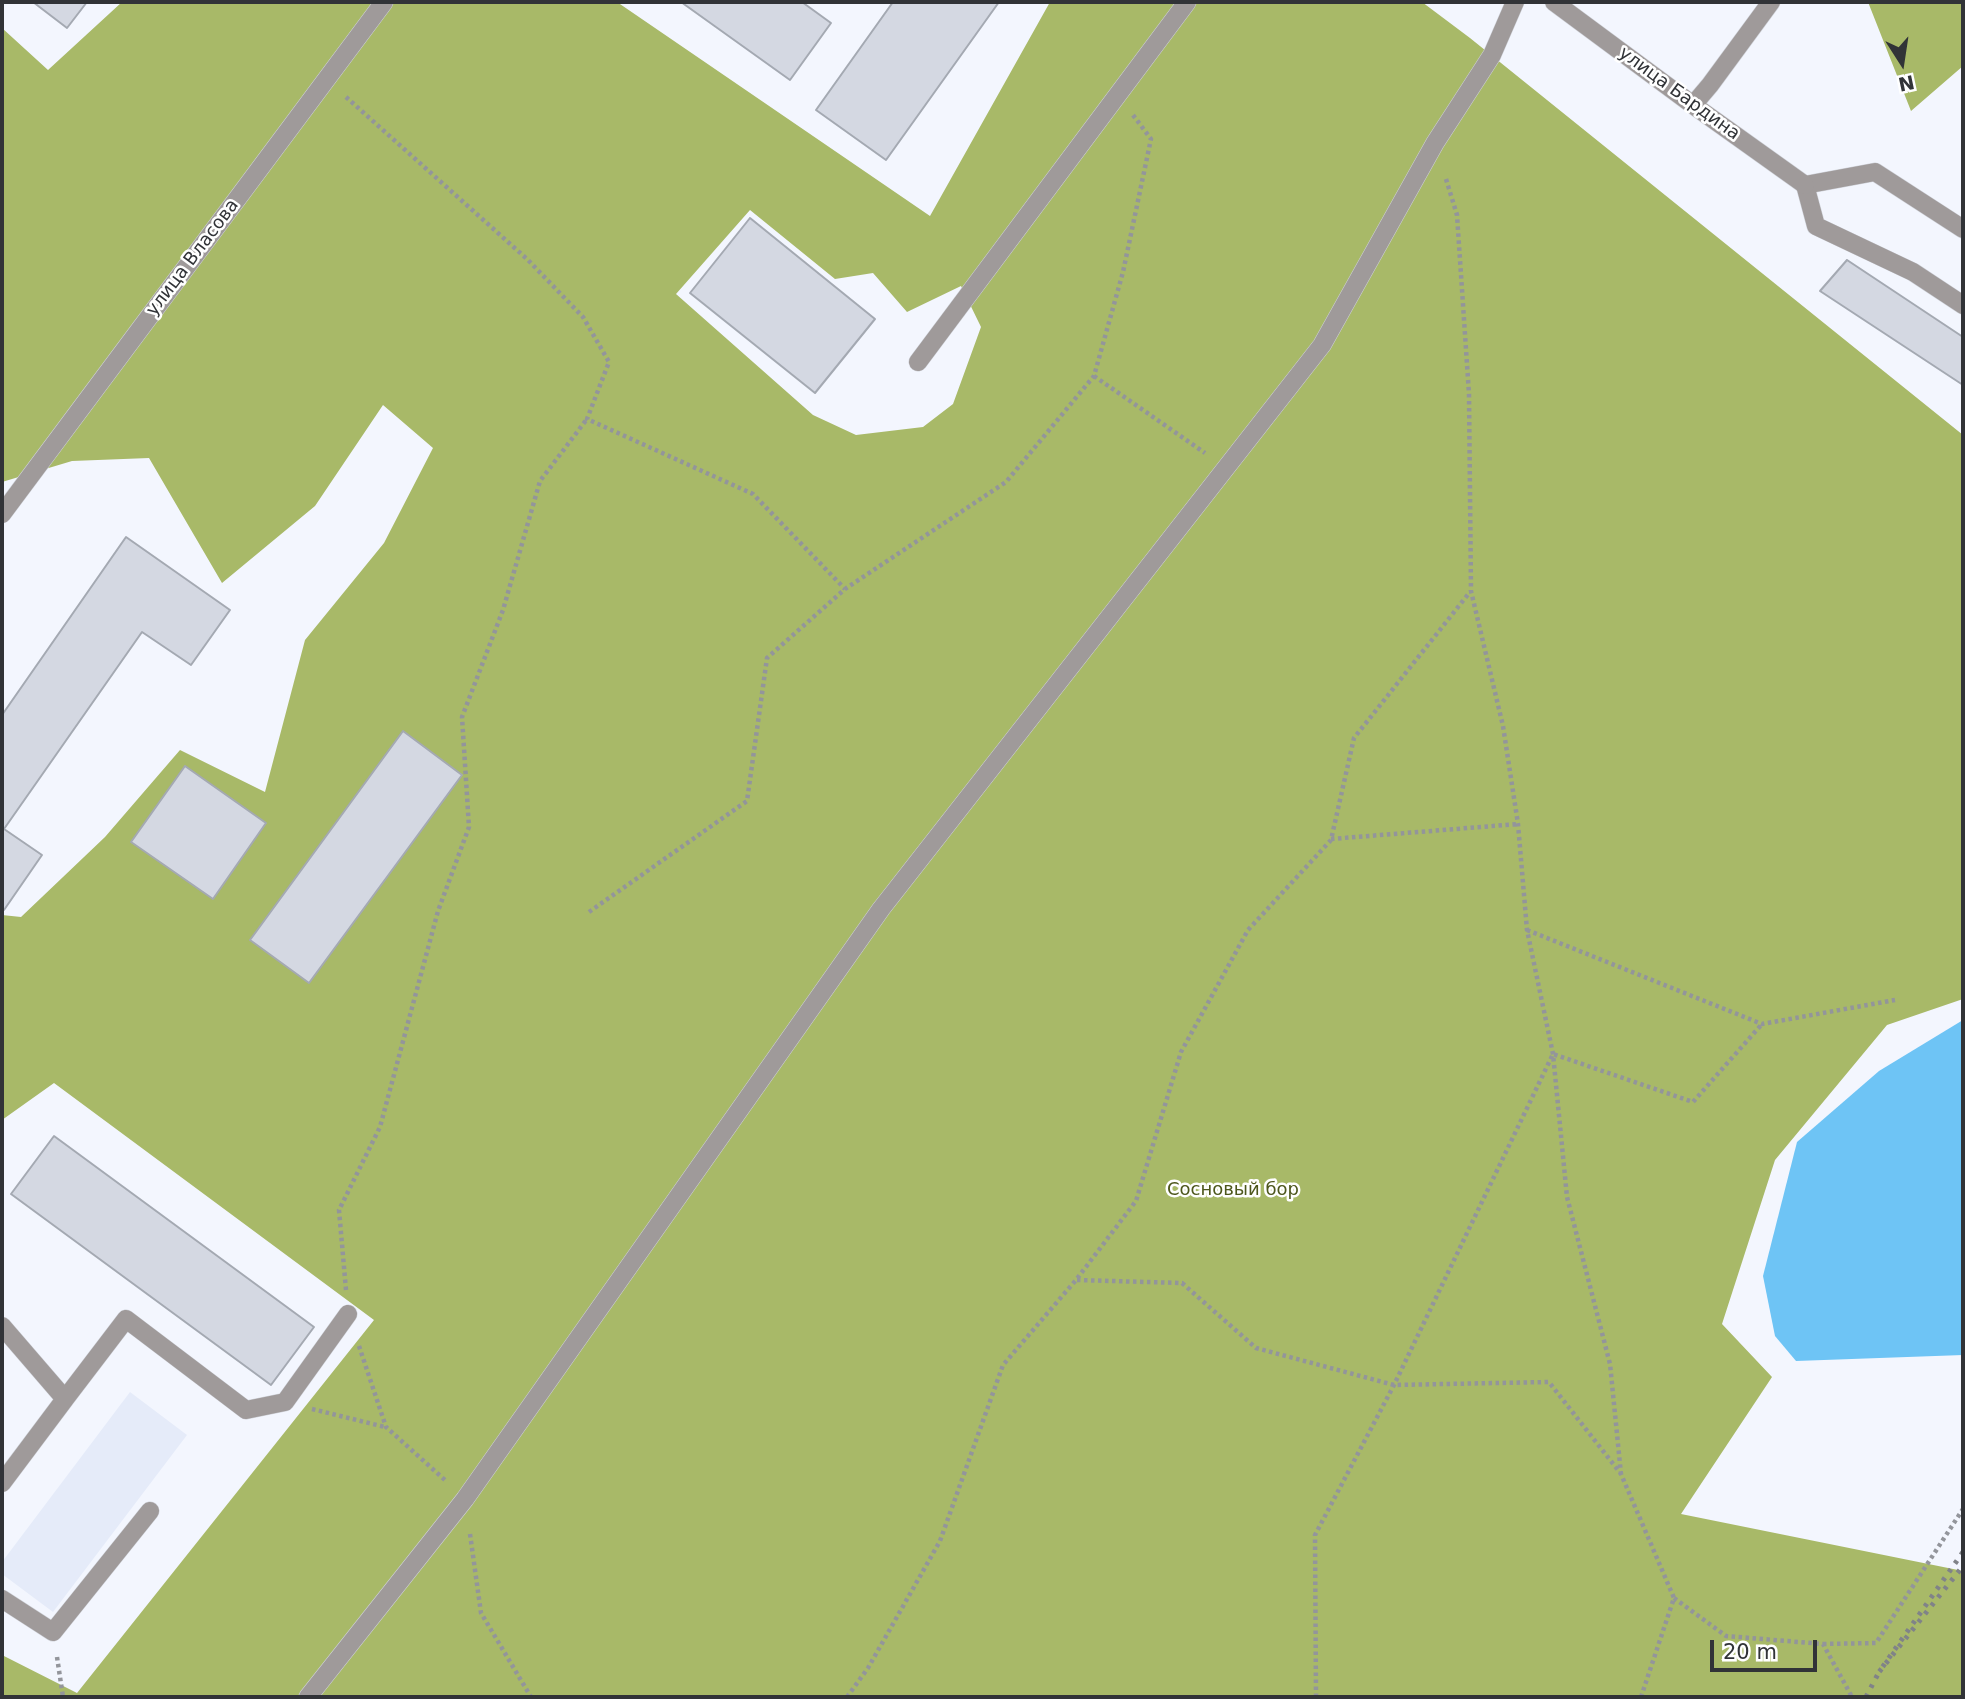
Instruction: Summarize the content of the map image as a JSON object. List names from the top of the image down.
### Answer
{
  "streets": {
    "street": ["улица Бардина", "улица Власова"]
  },
  "parks": ["Сосновый бор"],
  "scale_bar": "20 m",
  "north": "bottom"
}
